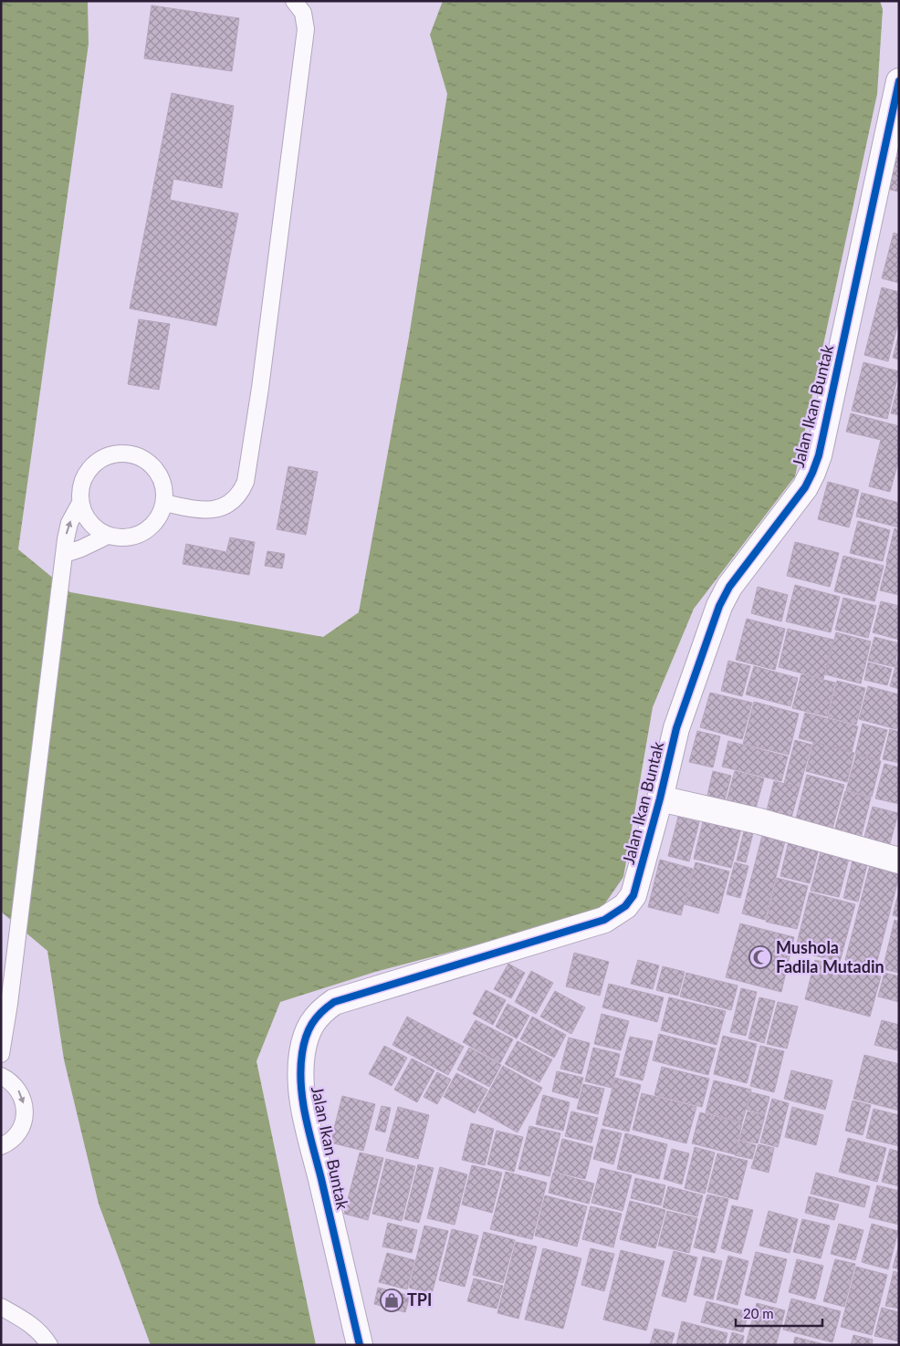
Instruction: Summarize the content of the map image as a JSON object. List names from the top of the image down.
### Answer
{
  "streets": {
    "street": ["Jalan Ikan Buntak"]
  },
  "places": {
    "mosque": ["Mushola Fadila Mutadin"],
    "shop": ["TPI"]
  },
  "scale_bar": "20 m"
}
